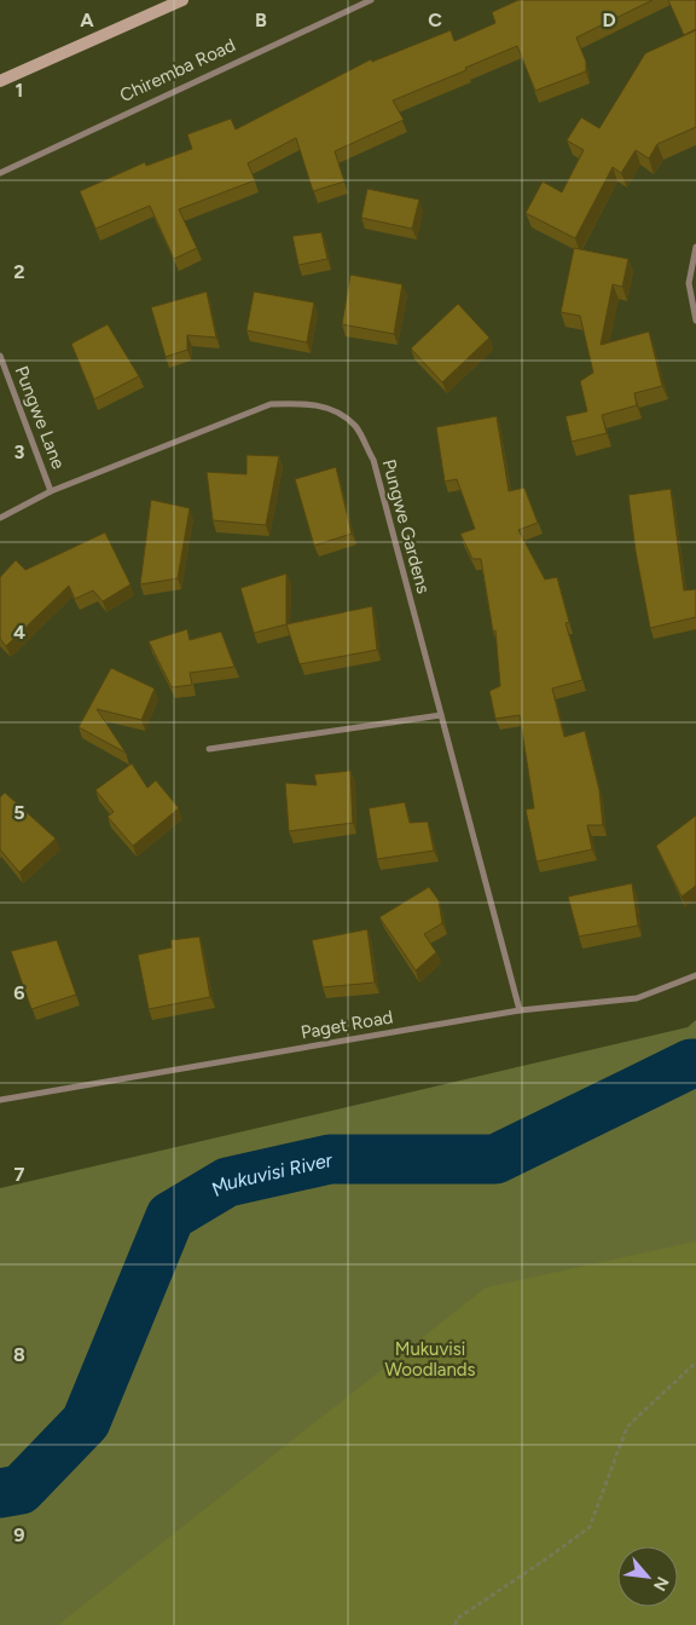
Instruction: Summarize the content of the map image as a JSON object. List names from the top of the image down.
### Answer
{
  "streets": {
    "street": [
      "Chiremba Road",
      "Pungwe Lane",
      "Pungwe Gardens",
      "Paget Road"
    ]
  },
  "crossings": [
    ["Pungwe Lane", "Pungwe Gardens"],
    ["Pungwe Gardens", "Paget Road"]
  ],
  "water": ["Mukuvisi River"],
  "parks": ["Mukuvisi Woodlands"],
  "north": "bottom right",
  "grid": {
    "columns": [
      "A",
      "B",
      "C",
      "D"
    ],
    "rows": [
      "1",
      "2",
      "3",
      "4",
      "5",
      "6",
      "7",
      "8",
      "9"
    ]
  }
}
